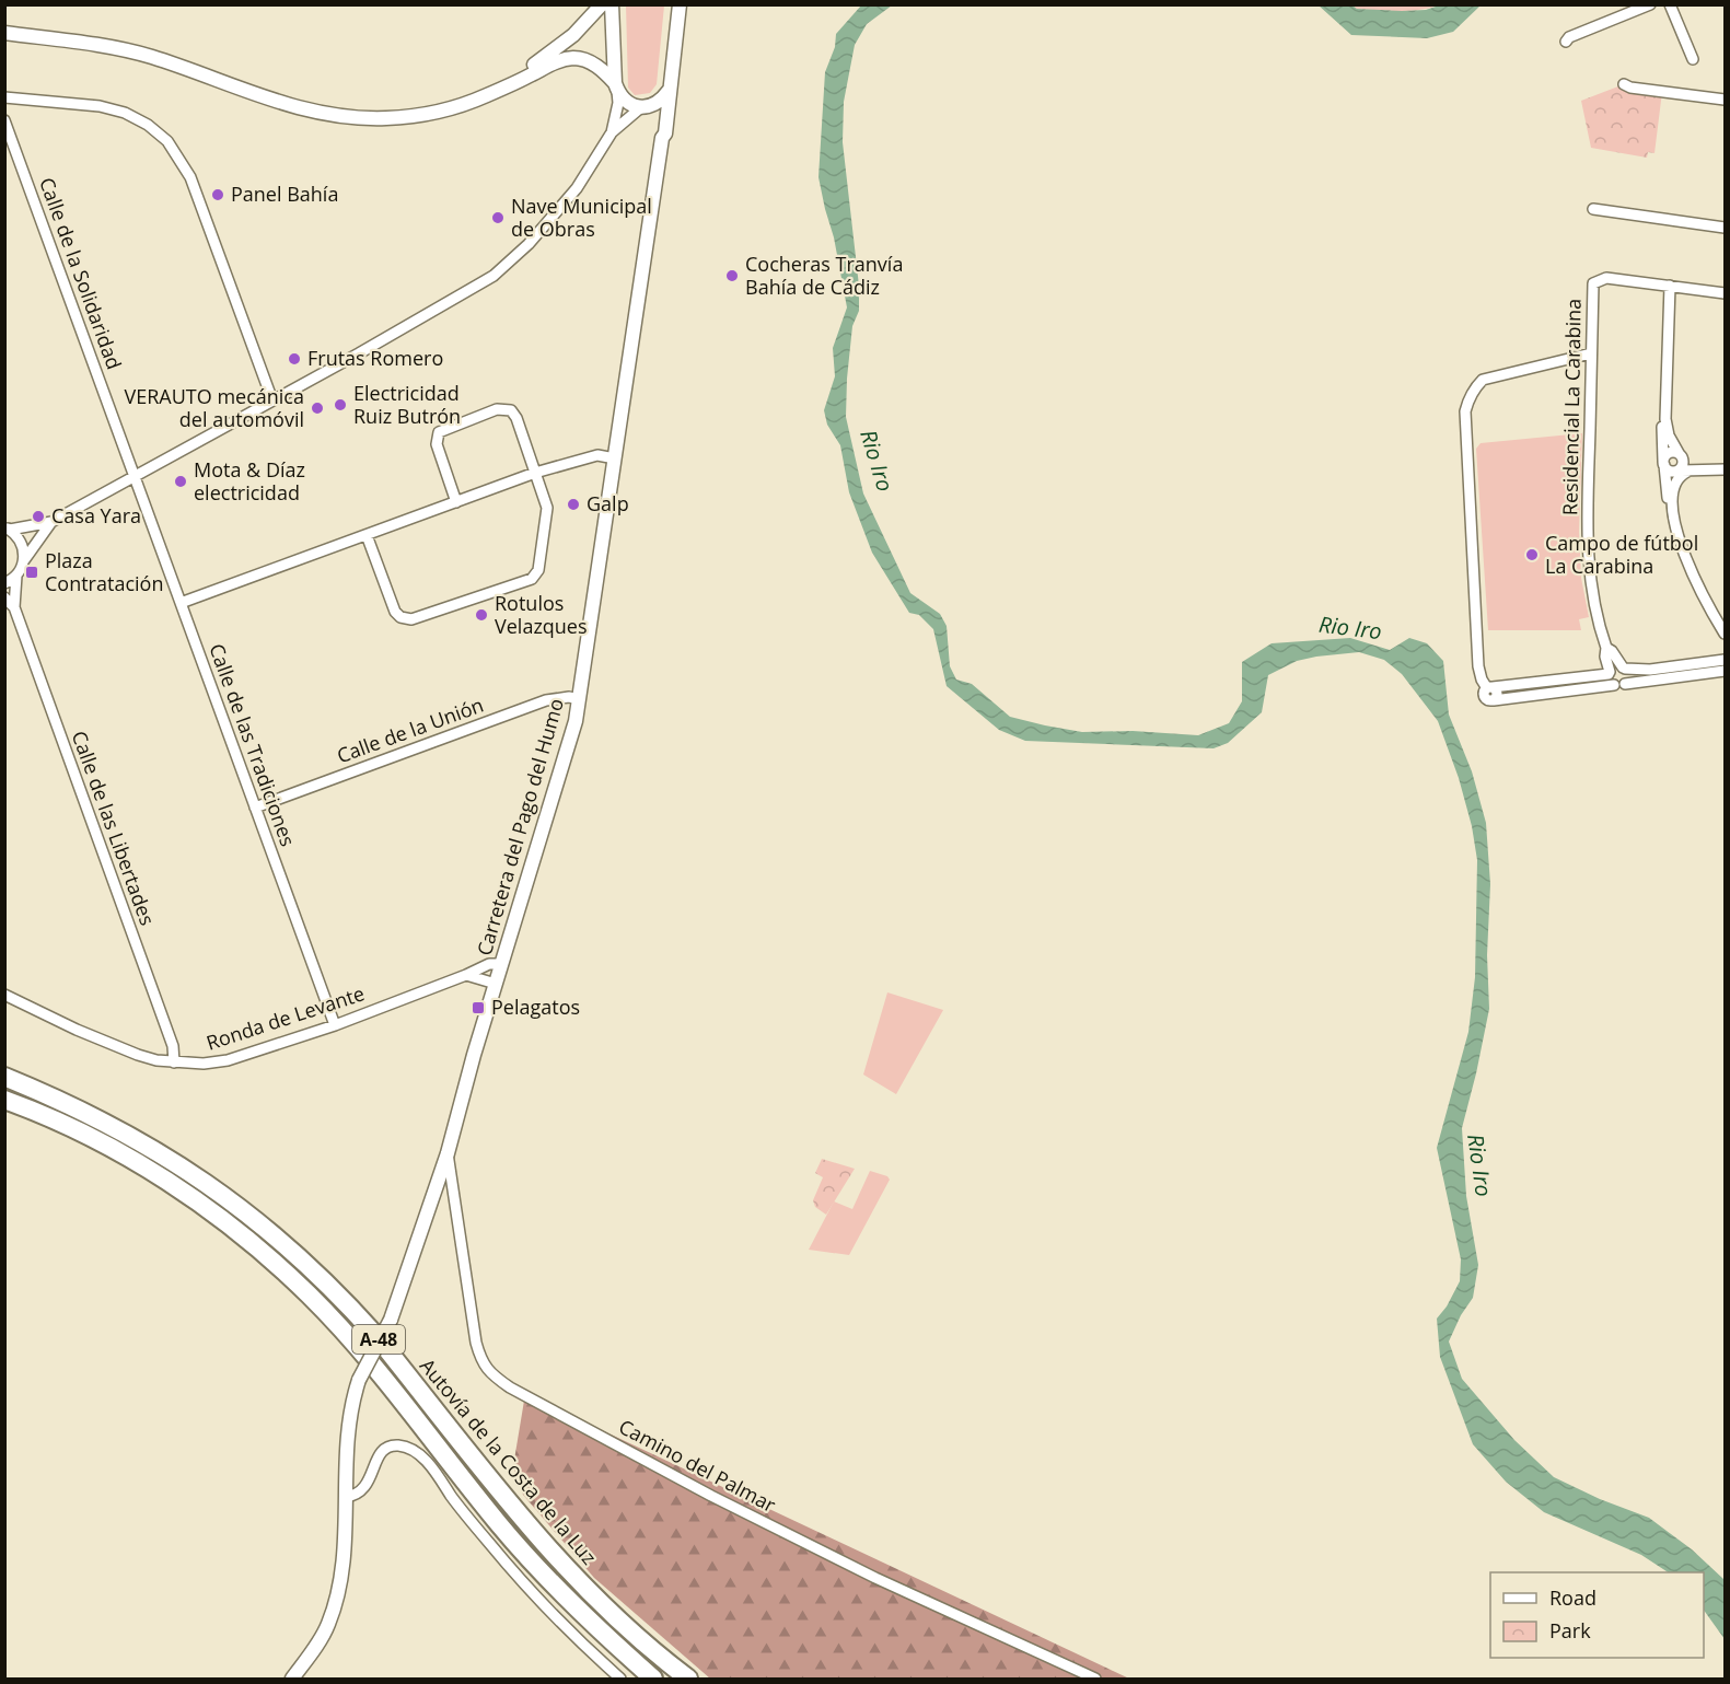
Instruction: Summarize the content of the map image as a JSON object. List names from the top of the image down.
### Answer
{
  "streets": {
    "highway": ["A-48", "Autovía de la Costa de la Luz"],
    "street": [
      "Calle de la Solidaridad",
      "Residencial La Carabina",
      "Calle de la Unión",
      "Calle de las Tradiciones",
      "Carretera del Pago del Humo",
      "Calle de las Libertades",
      "Ronda de Levante",
      "Camino del Palmar"
    ]
  },
  "crossings": [
    ["Calle de la Solidaridad", "Calle de las Tradiciones"],
    ["Calle de la Unión", "Calle de las Tradiciones"],
    ["Calle de la Unión", "Carretera del Pago del Humo"],
    ["Calle de las Tradiciones", "Ronda de Levante"],
    ["Carretera del Pago del Humo", "Ronda de Levante"],
    ["Carretera del Pago del Humo", "Camino del Palmar"],
    ["Calle de las Libertades", "Ronda de Levante"]
  ],
  "water": ["Rio Iro"],
  "places": {
    "other": [
      "Panel Bahía",
      "Nave Municipal de Obras",
      "Cocheras Tranvía Bahía de Cádiz",
      "Frutas Romero",
      "Electricidad Ruiz Butrón",
      "VERAUTO mecánica del automóvil",
      "Mota & Díaz electricidad",
      "Galp",
      "Casa Yara",
      "Campo de fútbol La Carabina",
      "Rotulos Velazques"
    ],
    "transit": ["Plaza Contratación", "Pelagatos"]
  },
  "legend": ["Road", "Park"]
}
